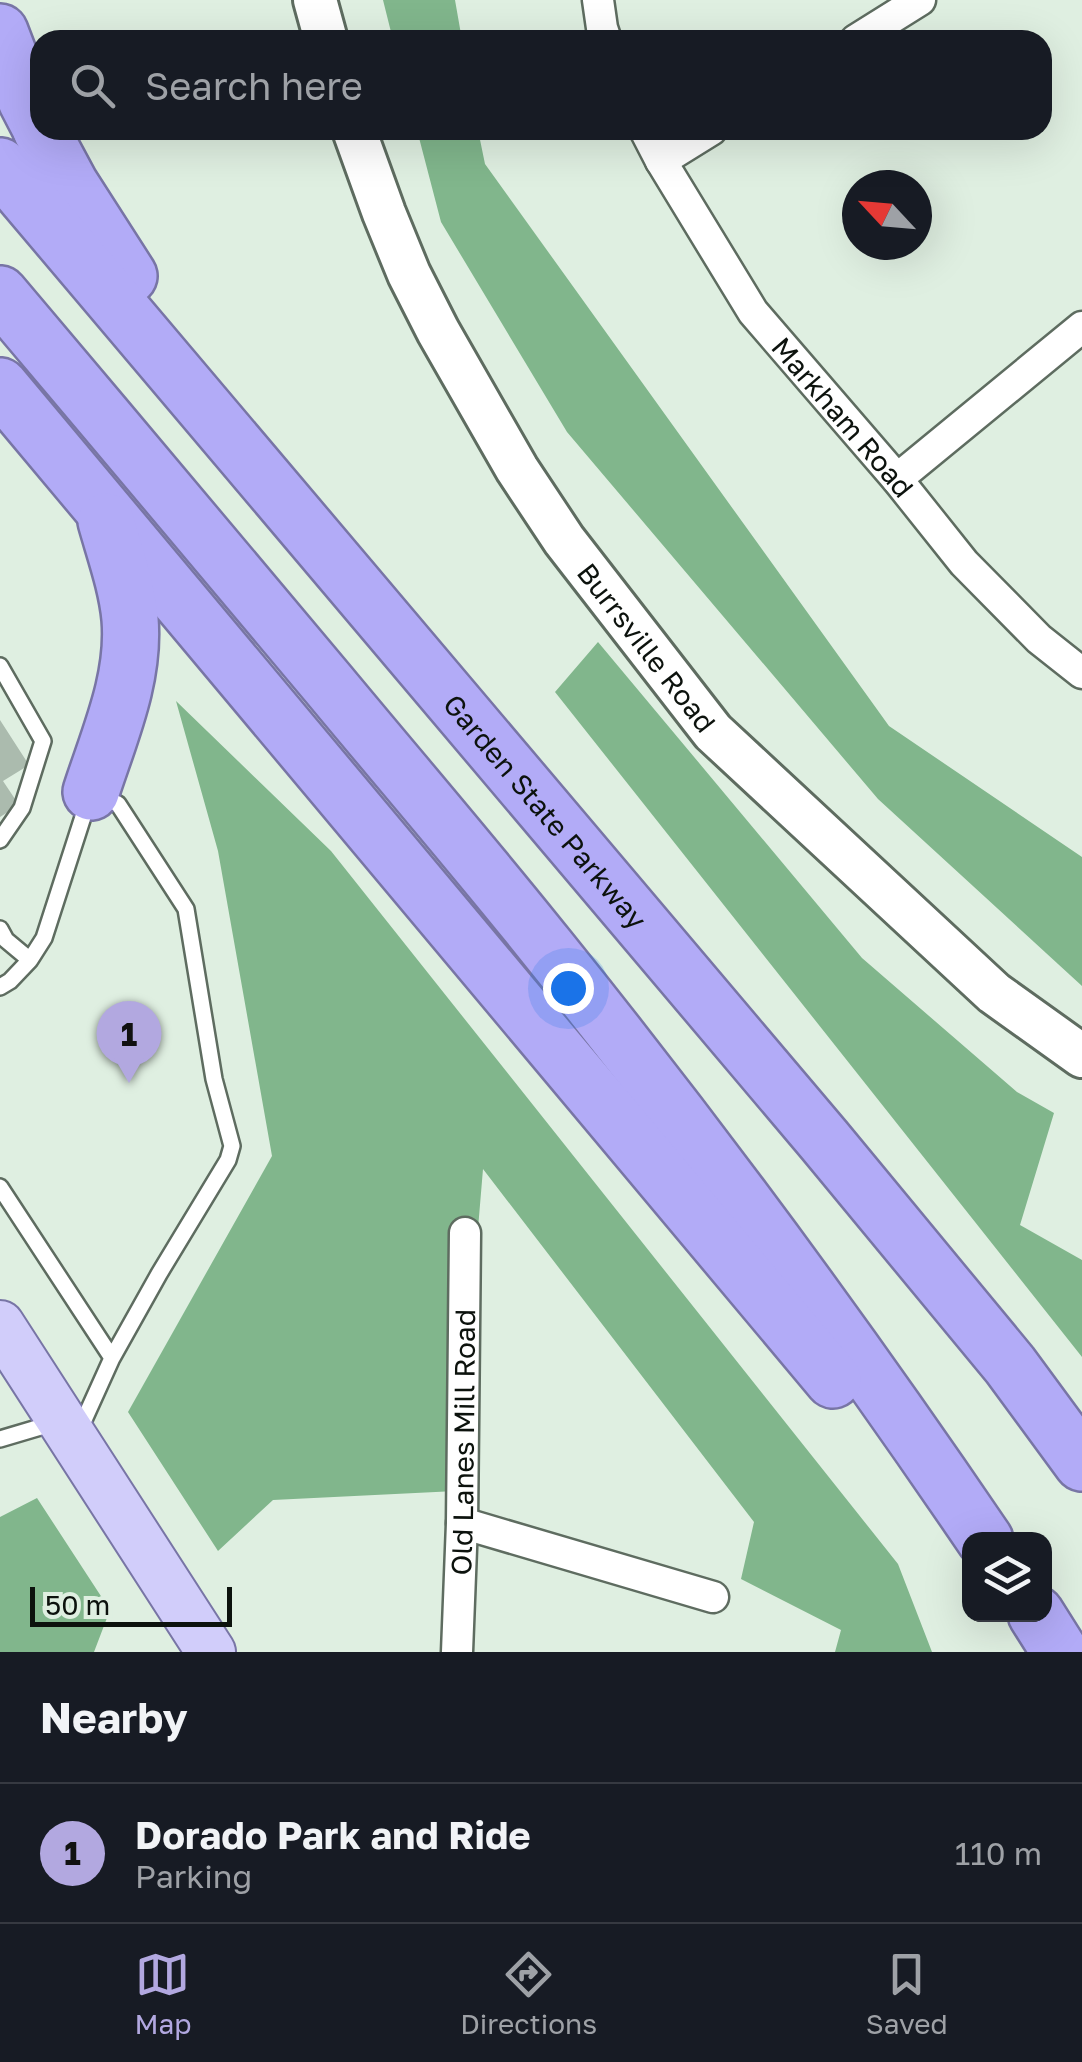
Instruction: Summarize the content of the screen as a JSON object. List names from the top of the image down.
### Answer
{
  "streets": {
    "highway": ["Garden State Parkway"],
    "main road": ["Burrsville Road"],
    "street": ["Markham Road", "Old Lanes Mill Road"]
  },
  "scale_bar": "50 m",
  "north": "top left",
  "page": {
    "search": "Search here",
    "pins": "1",
    "scale": "50 m",
    "heading": "Nearby",
    "list": [
      {
        "mark": "1",
        "name": "Dorado Park and Ride",
        "note": "Parking",
        "value": "110 m"
      }
    ],
    "nav": ["Map", "Directions", "Saved"]
  }
}
